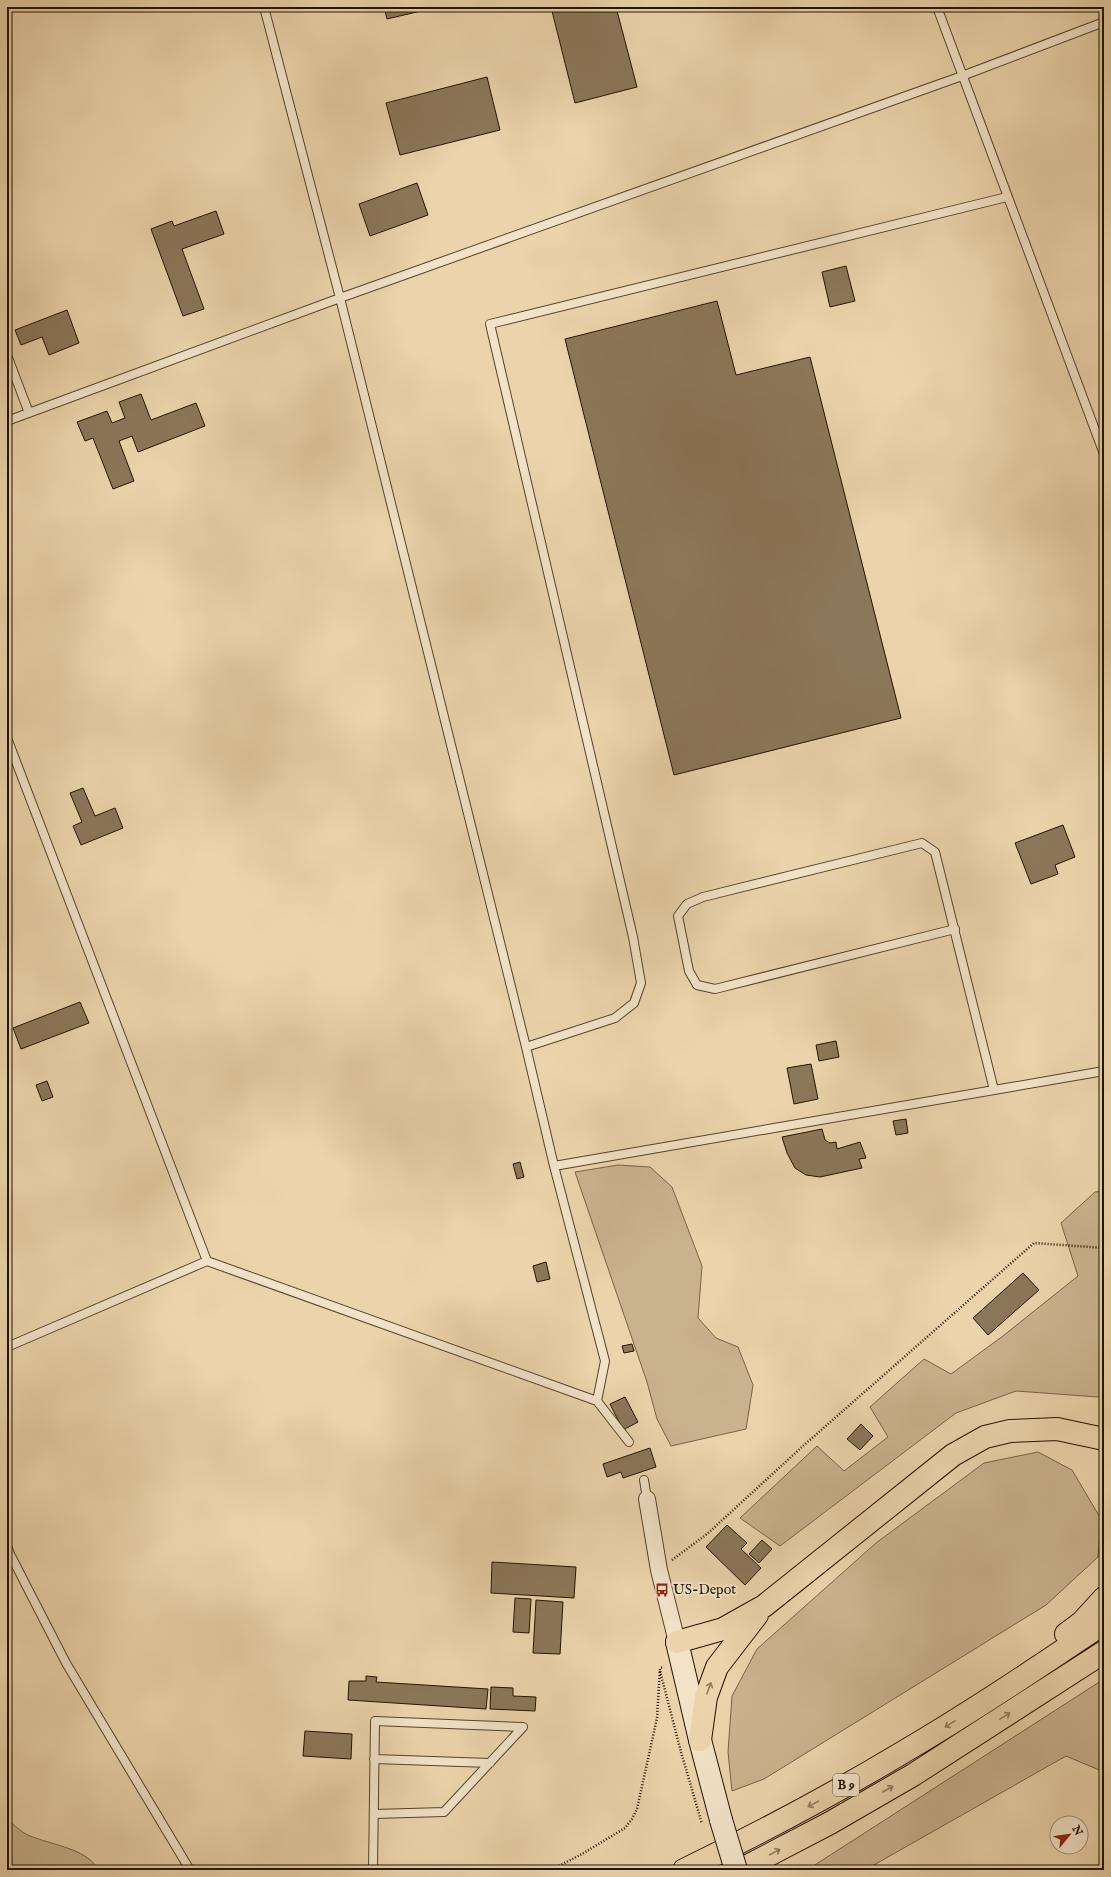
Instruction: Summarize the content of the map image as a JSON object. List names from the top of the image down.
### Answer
{
  "streets": {
    "highway": ["B 9"]
  },
  "places": {
    "bus stop": ["US-Depot"]
  },
  "north": "top right"
}
